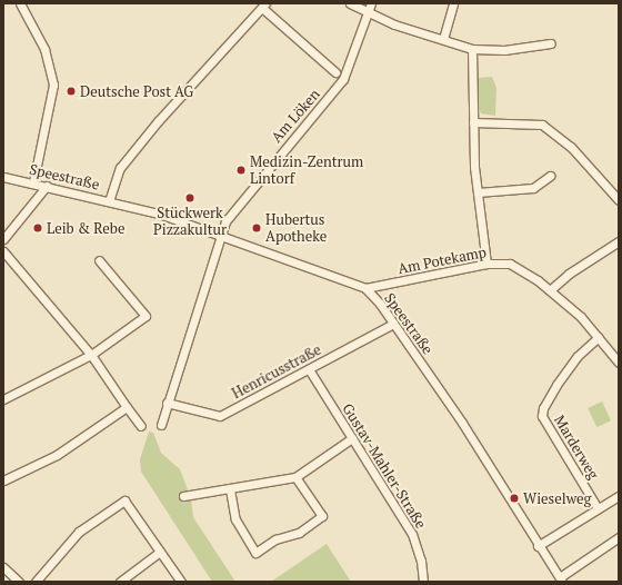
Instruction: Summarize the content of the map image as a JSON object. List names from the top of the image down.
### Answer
{
  "streets": {
    "street": [
      "Am Löken",
      "Speestraße",
      "Am Potekamp",
      "Henricusstraße",
      "Marderweg",
      "Gustav-Mahler-Straße"
    ]
  },
  "crossings": [
    ["Am Löken", "Speestraße"],
    ["Am Löken", "Henricusstraße"],
    ["Speestraße", "Am Potekamp"],
    ["Speestraße", "Henricusstraße"],
    ["Am Potekamp", "Marderweg"],
    ["Henricusstraße", "Gustav-Mahler-Straße"]
  ],
  "places": [
    "Deutsche Post AG",
    "Medizin-Zentrum Lintorf",
    "Stückwerk Pizzakultur",
    "Leib & Rebe",
    "Hubertus Apotheke",
    "Wieselweg"
  ]
}
